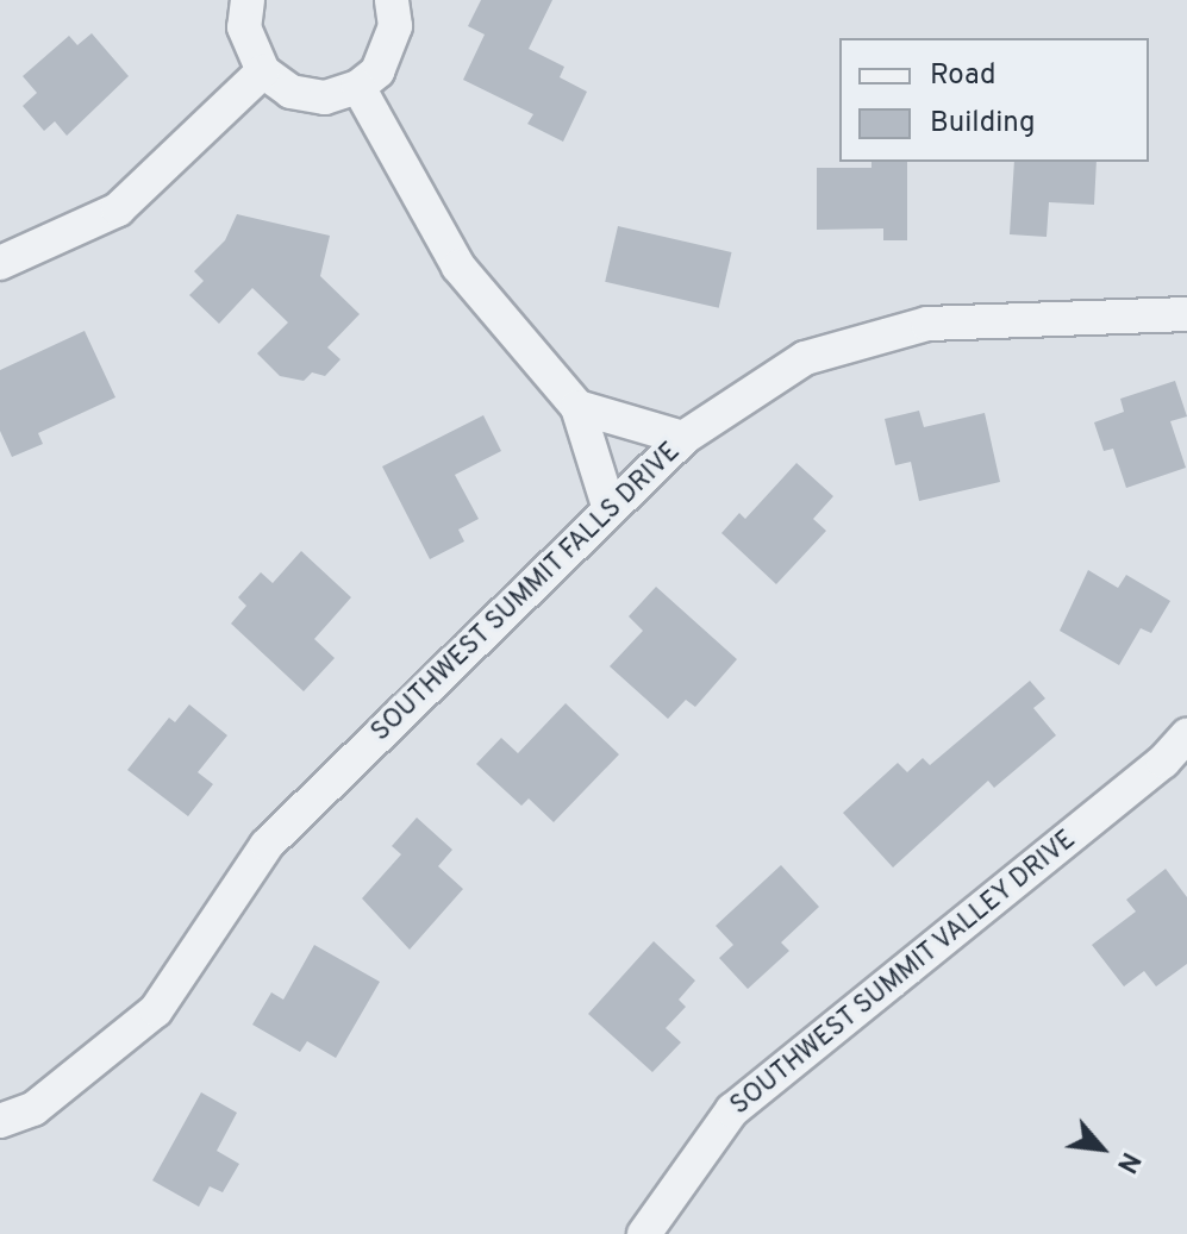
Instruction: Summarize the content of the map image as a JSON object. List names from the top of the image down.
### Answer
{
  "streets": {
    "street": ["SOUTHWEST SUMMIT FALLS DRIVE", "SOUTHWEST SUMMIT VALLEY DRIVE"]
  },
  "legend": ["Road", "Building"],
  "north": "bottom right"
}
